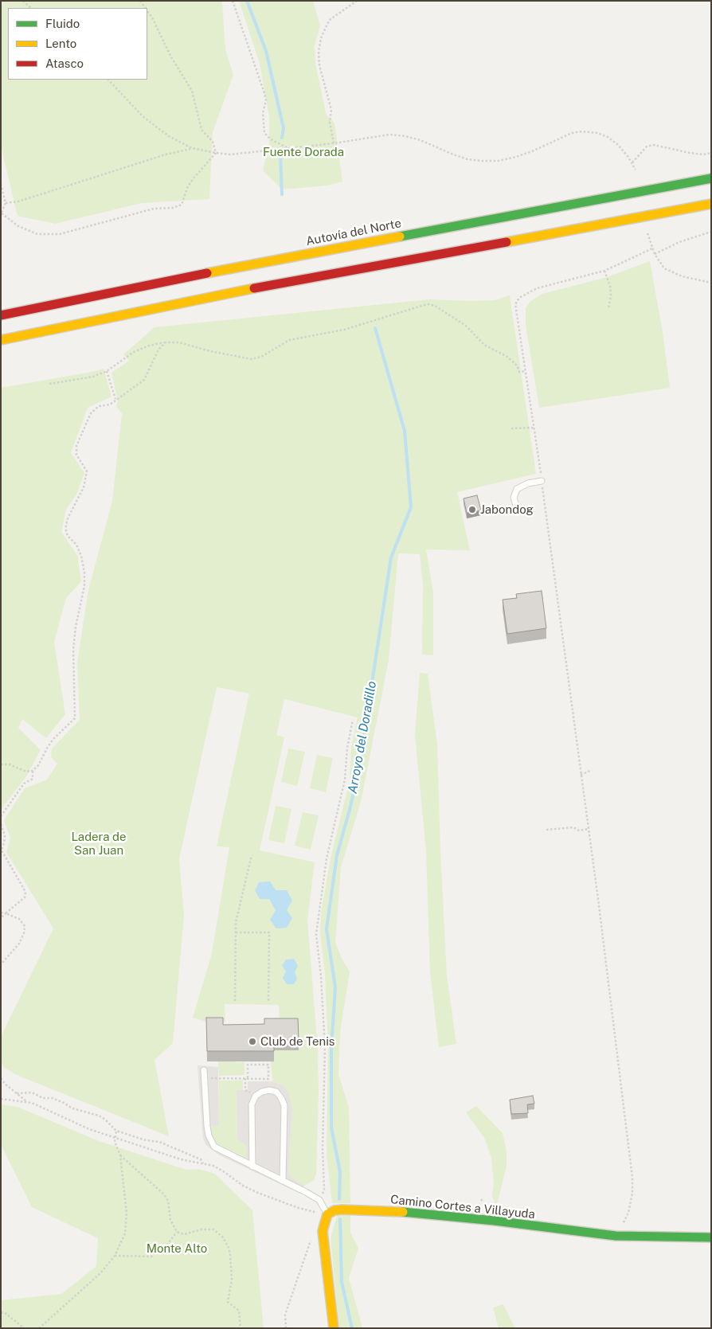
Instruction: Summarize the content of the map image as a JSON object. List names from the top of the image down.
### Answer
{
  "streets": {
    "main road": ["Autovía del Norte", "Camino Cortes a Villayuda"]
  },
  "water": ["Arroyo del Doradillo"],
  "parks": ["Fuente Dorada", "Ladera de San Juan", "Monte Alto"],
  "places": ["Jabondog", "Club de Tenis"],
  "legend": ["Fluido", "Lento", "Atasco"]
}
